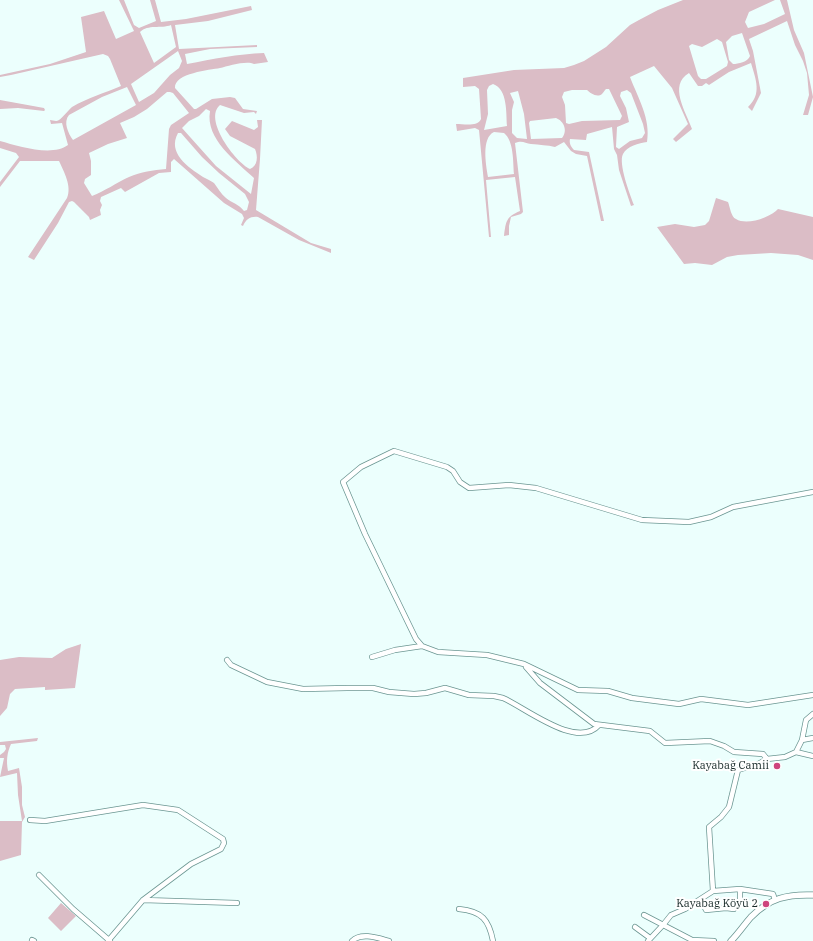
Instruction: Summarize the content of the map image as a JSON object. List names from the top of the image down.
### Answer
{
  "places": ["Kayabağ Camii", "Kayabağ Köyü 2"]
}
